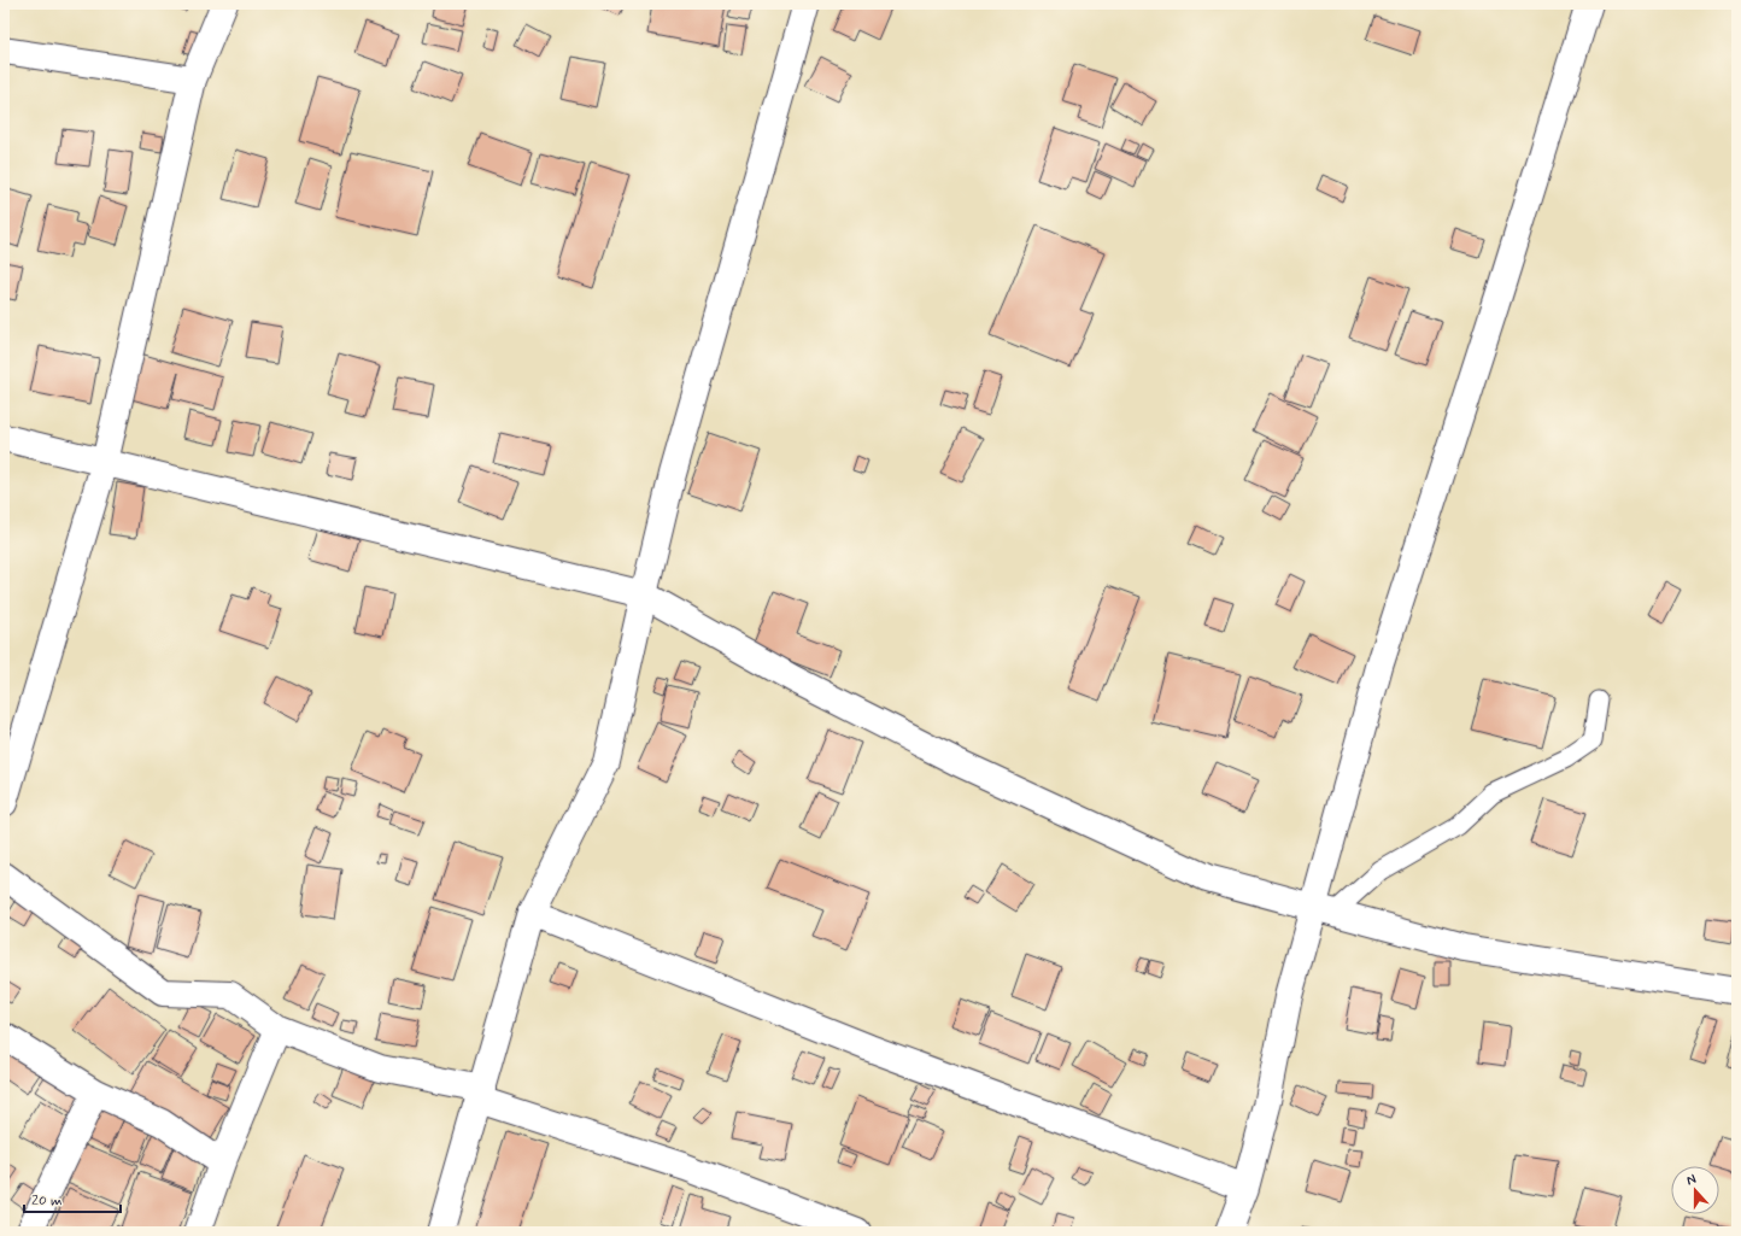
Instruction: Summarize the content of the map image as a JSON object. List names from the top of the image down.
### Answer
{
  "scale_bar": "20 m",
  "north": "top"
}
